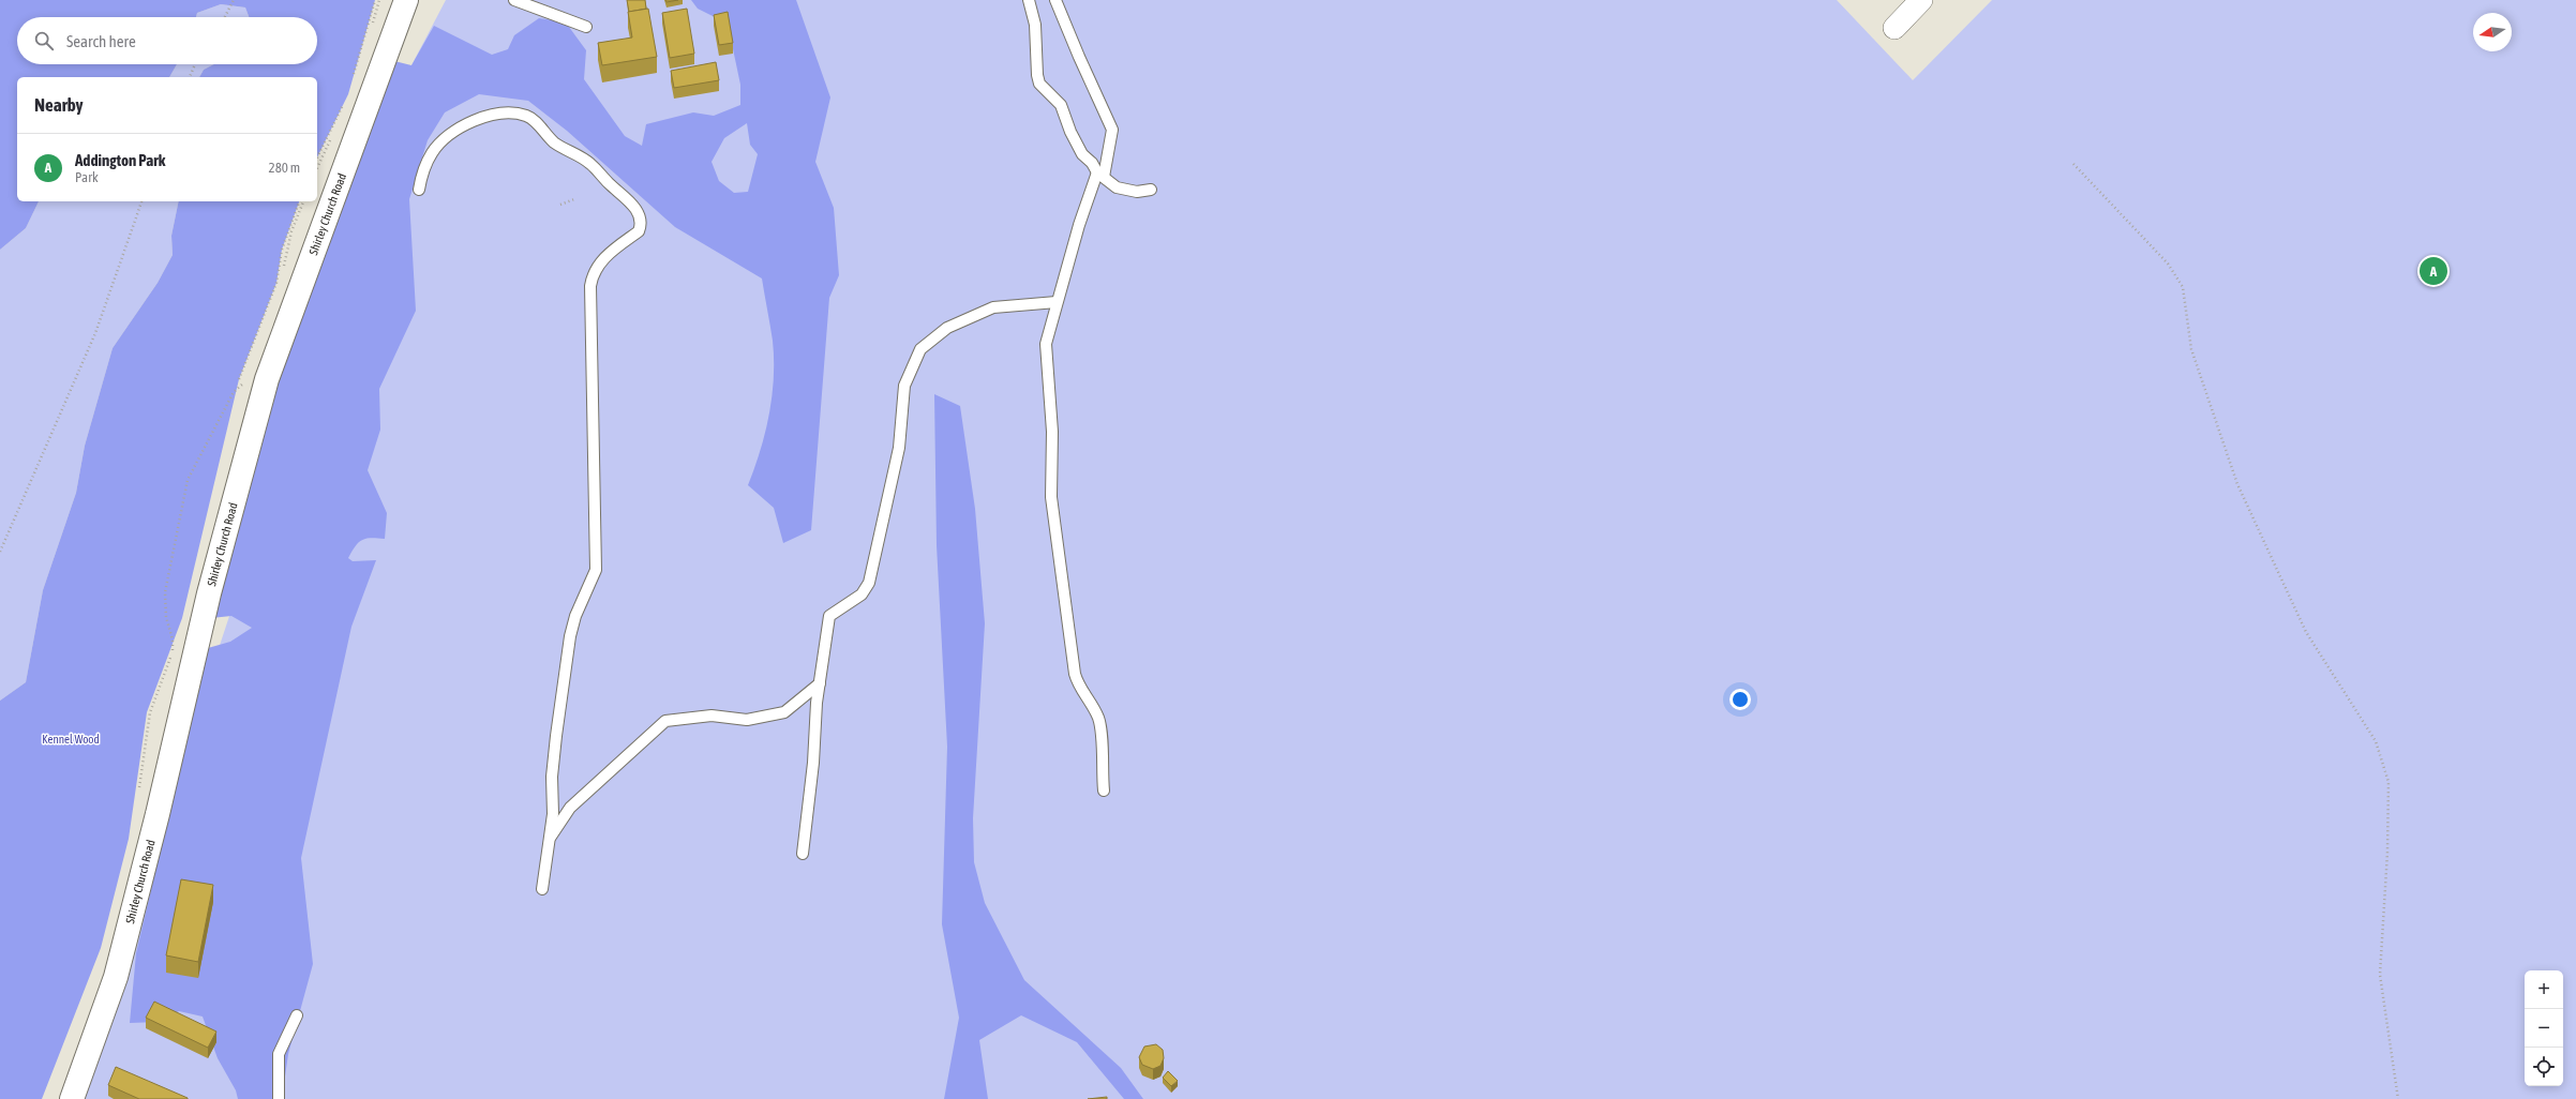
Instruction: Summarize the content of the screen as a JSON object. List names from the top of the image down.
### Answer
{
  "streets": {
    "street": ["Shirley Church Road"]
  },
  "parks": ["Kennel Wood"],
  "north": "left",
  "page": {
    "search": "Search here",
    "heading": "Nearby",
    "list": [
      {
        "mark": "A",
        "name": "Addington Park",
        "note": "Park",
        "value": "280 m"
      }
    ],
    "pins": "A",
    "map_buttons": ["+", "−"]
  }
}
